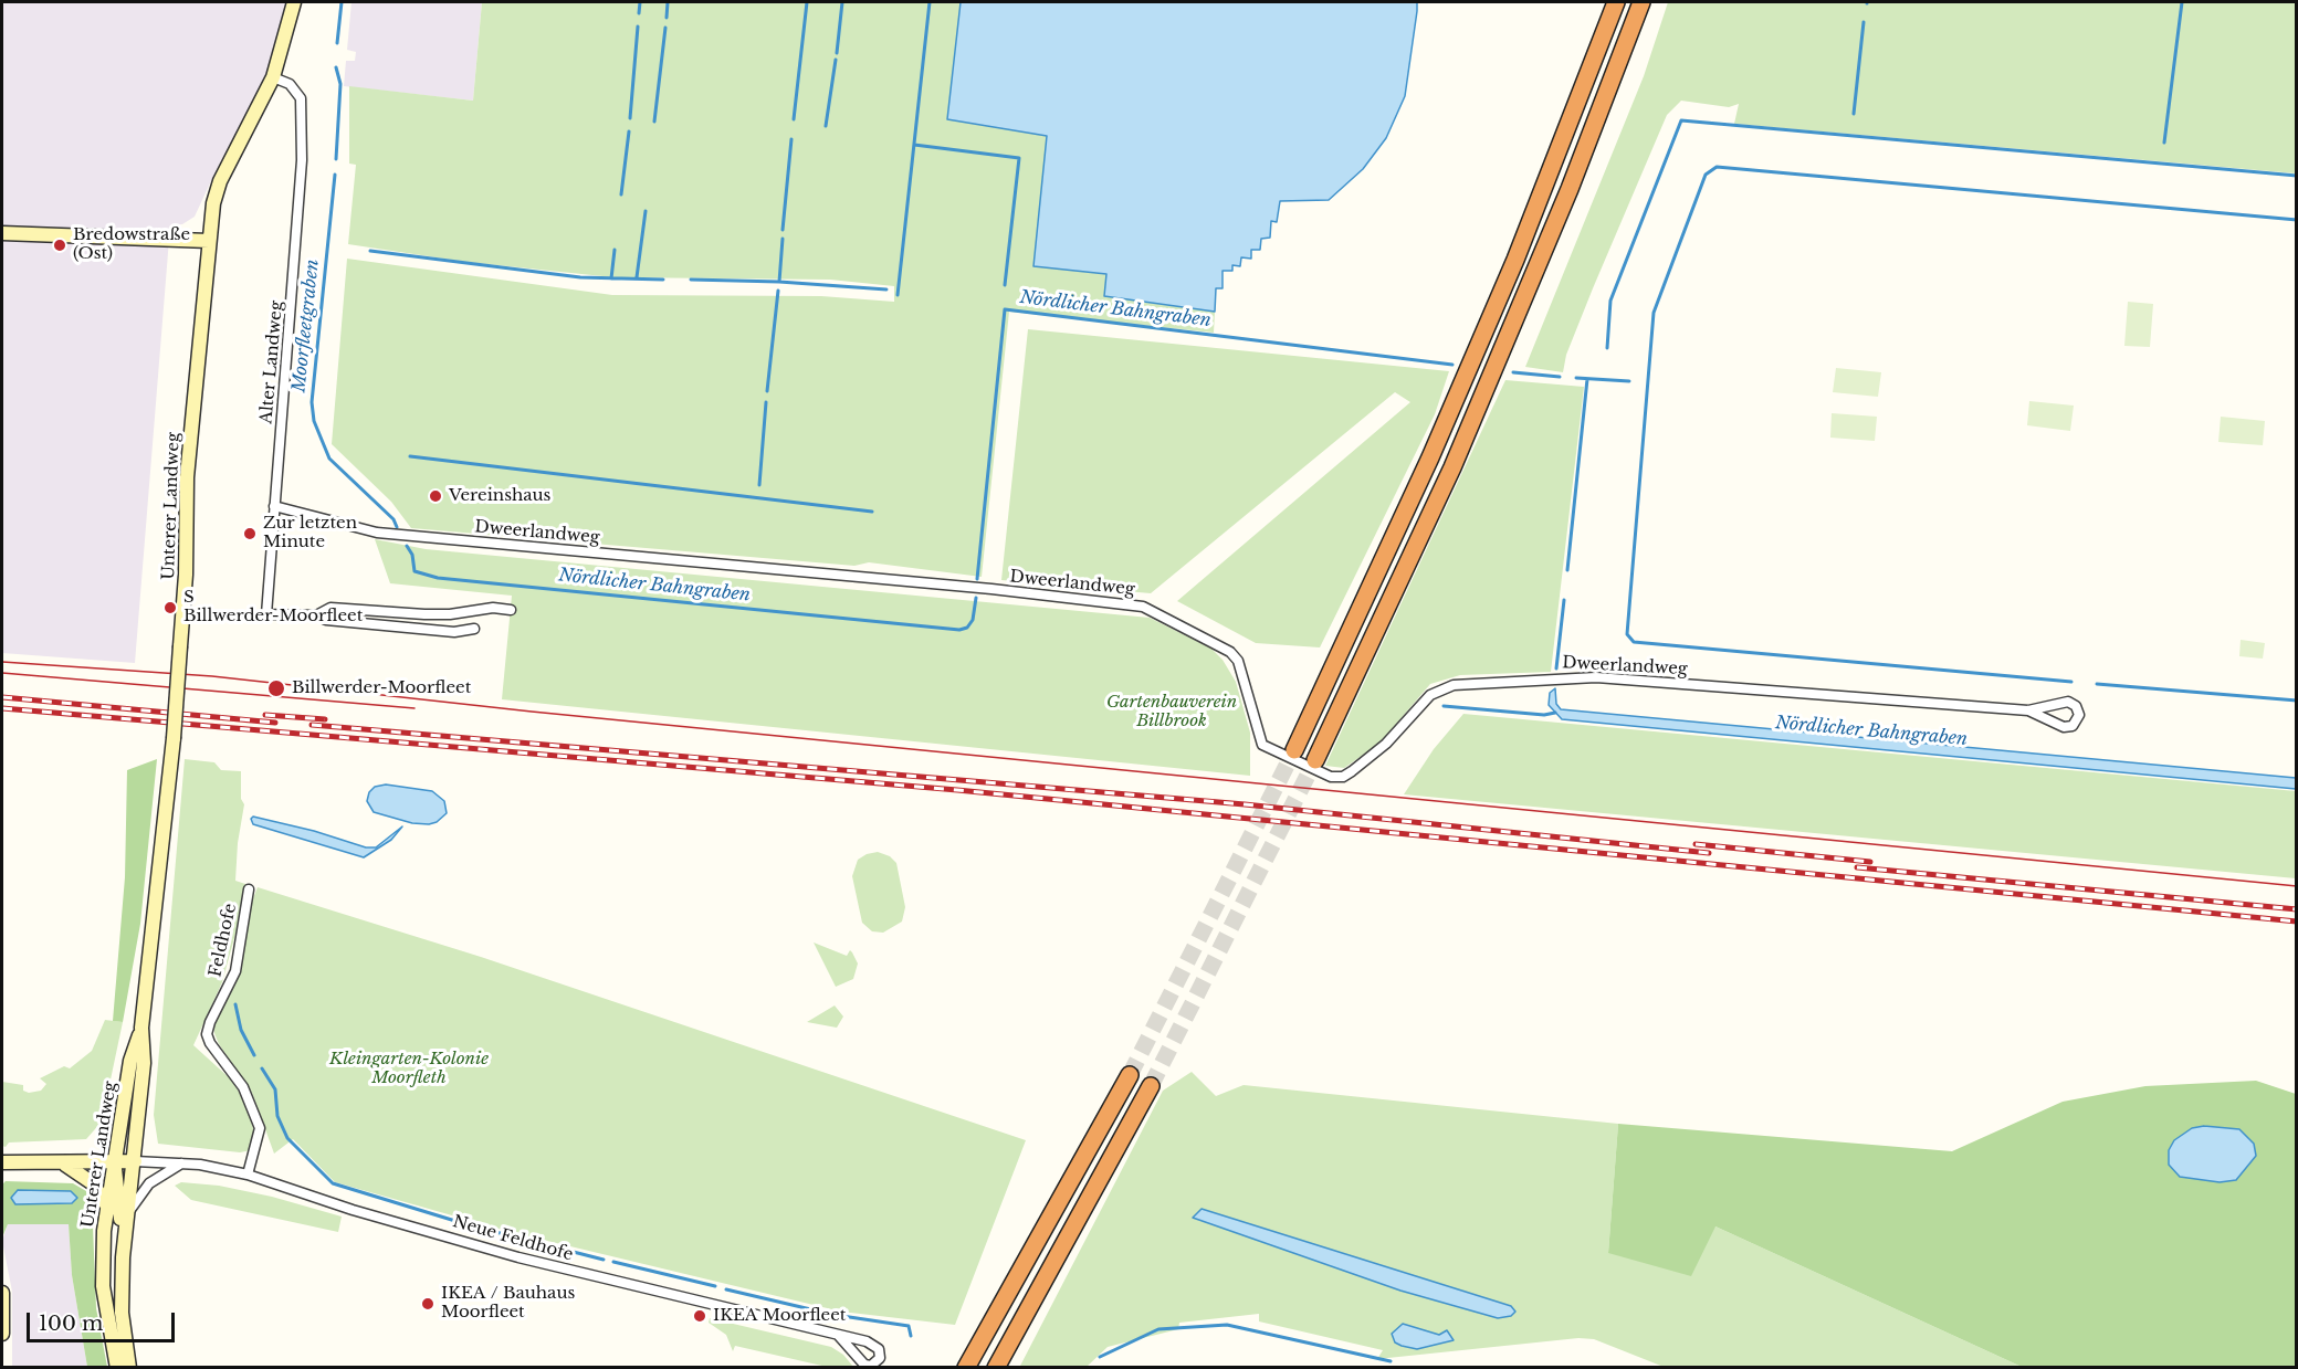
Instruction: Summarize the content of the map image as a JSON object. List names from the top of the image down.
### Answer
{
  "streets": {
    "main road": ["Unterer Landweg"],
    "street": [
      "Alter Landweg",
      "Dweerlandweg",
      "Feldhofe",
      "Neue Feldhofe"
    ]
  },
  "crossings": [
    ["Alter Landweg", "Unterer Landweg"],
    ["Alter Landweg", "Dweerlandweg"],
    ["Unterer Landweg", "Neue Feldhofe"],
    ["Feldhofe", "Neue Feldhofe"]
  ],
  "water": ["Nördlicher Bahngraben", "Moorfleetgraben"],
  "parks": ["Gartenbauverein Billbrook", "Kleingarten-Kolonie Moorfleth"],
  "places": [
    "Bredowstraße (Ost)",
    "Vereinshaus",
    "Zur letzten Minute",
    "S Billwerder-Moorfleet",
    "Billwerder-Moorfleet",
    "IKEA / Bauhaus Moorfleet",
    "IKEA Moorfleet"
  ],
  "scale_bar": "100 m"
}
